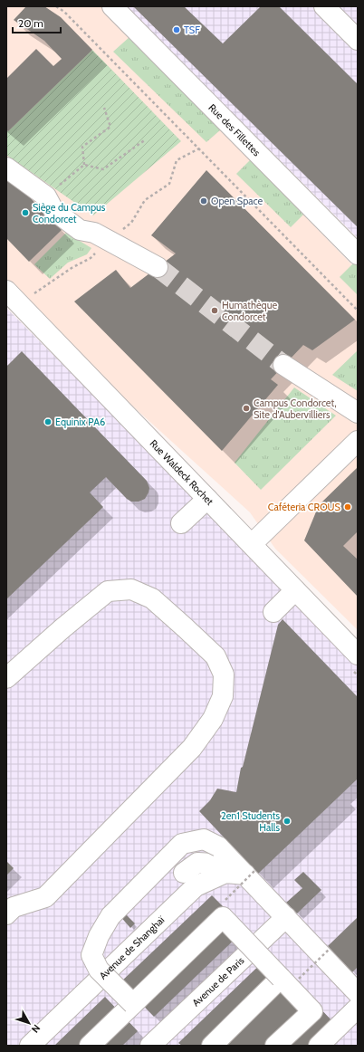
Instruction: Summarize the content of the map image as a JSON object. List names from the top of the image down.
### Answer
{
  "streets": {
    "street": [
      "Rue des Fillettes",
      "Rue Waldeck Rochet",
      "Avenue de Shanghaï",
      "Avenue de Paris"
    ]
  },
  "places": [
    "TSF",
    "Open Space",
    "Siège du Campus Condorcet",
    "Humathèque Condorcet",
    "Campus Condorcet, Site d'Aubervilliers",
    "Equinix PA6",
    "Caféteria CROUS",
    "2en1 Students Halls"
  ],
  "scale_bar": "20 m",
  "north": "bottom right"
}
